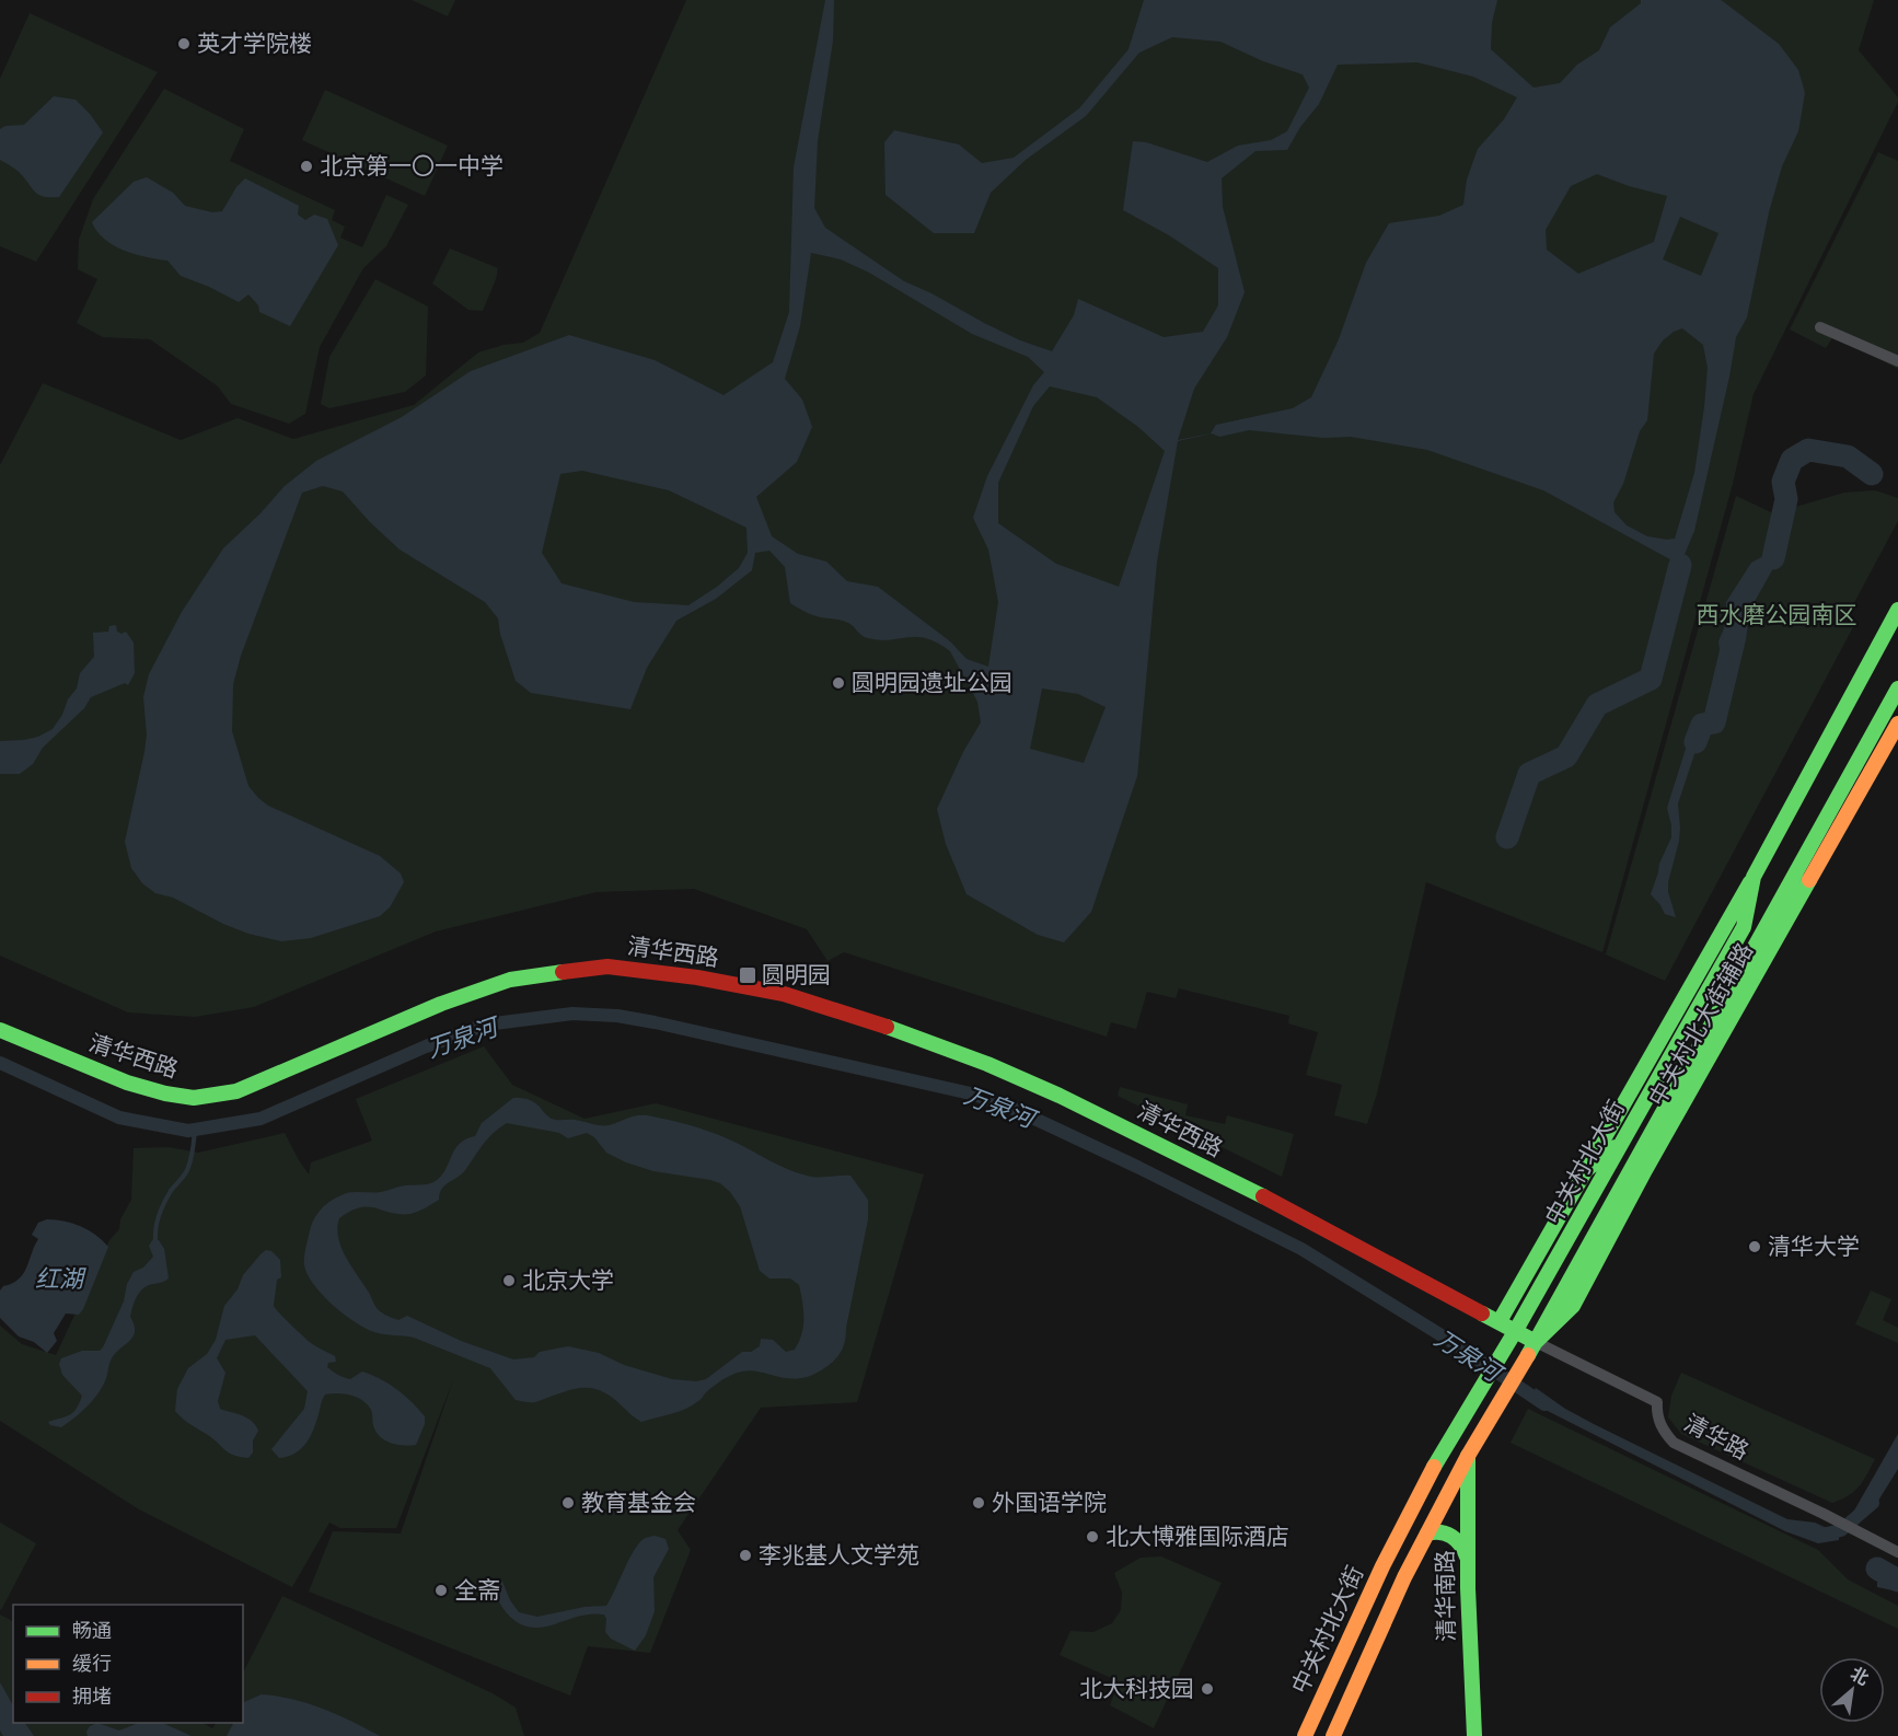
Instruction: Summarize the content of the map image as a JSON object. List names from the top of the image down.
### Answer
{
  "streets": {
    "main road": [
      "清华西路",
      "中关村北大街辅路",
      "中关村北大街",
      "清华南路"
    ],
    "street": ["清华路"]
  },
  "crossings": [
    ["清华西路", "中关村北大街辅路"],
    ["清华西路", "中关村北大街"],
    ["清华西路", "清华路"],
    ["中关村北大街辅路", "中关村北大街"],
    ["中关村北大街辅路", "清华路"],
    ["中关村北大街", "清华路"],
    ["中关村北大街", "清华南路"]
  ],
  "water": ["万泉河", "红湖"],
  "parks": ["西水磨公园南区"],
  "places": {
    "other": [
      "英才学院楼",
      "北京第一〇一中学",
      "圆明园遗址公园",
      "清华大学",
      "北京大学",
      "教育基金会",
      "外国语学院",
      "北大博雅国际酒店",
      "李兆基人文学苑",
      "全斋",
      "北大科技园"
    ],
    "transit": ["圆明园"]
  },
  "legend": ["畅通", "缓行", "拥堵"],
  "north": "top right"
}
